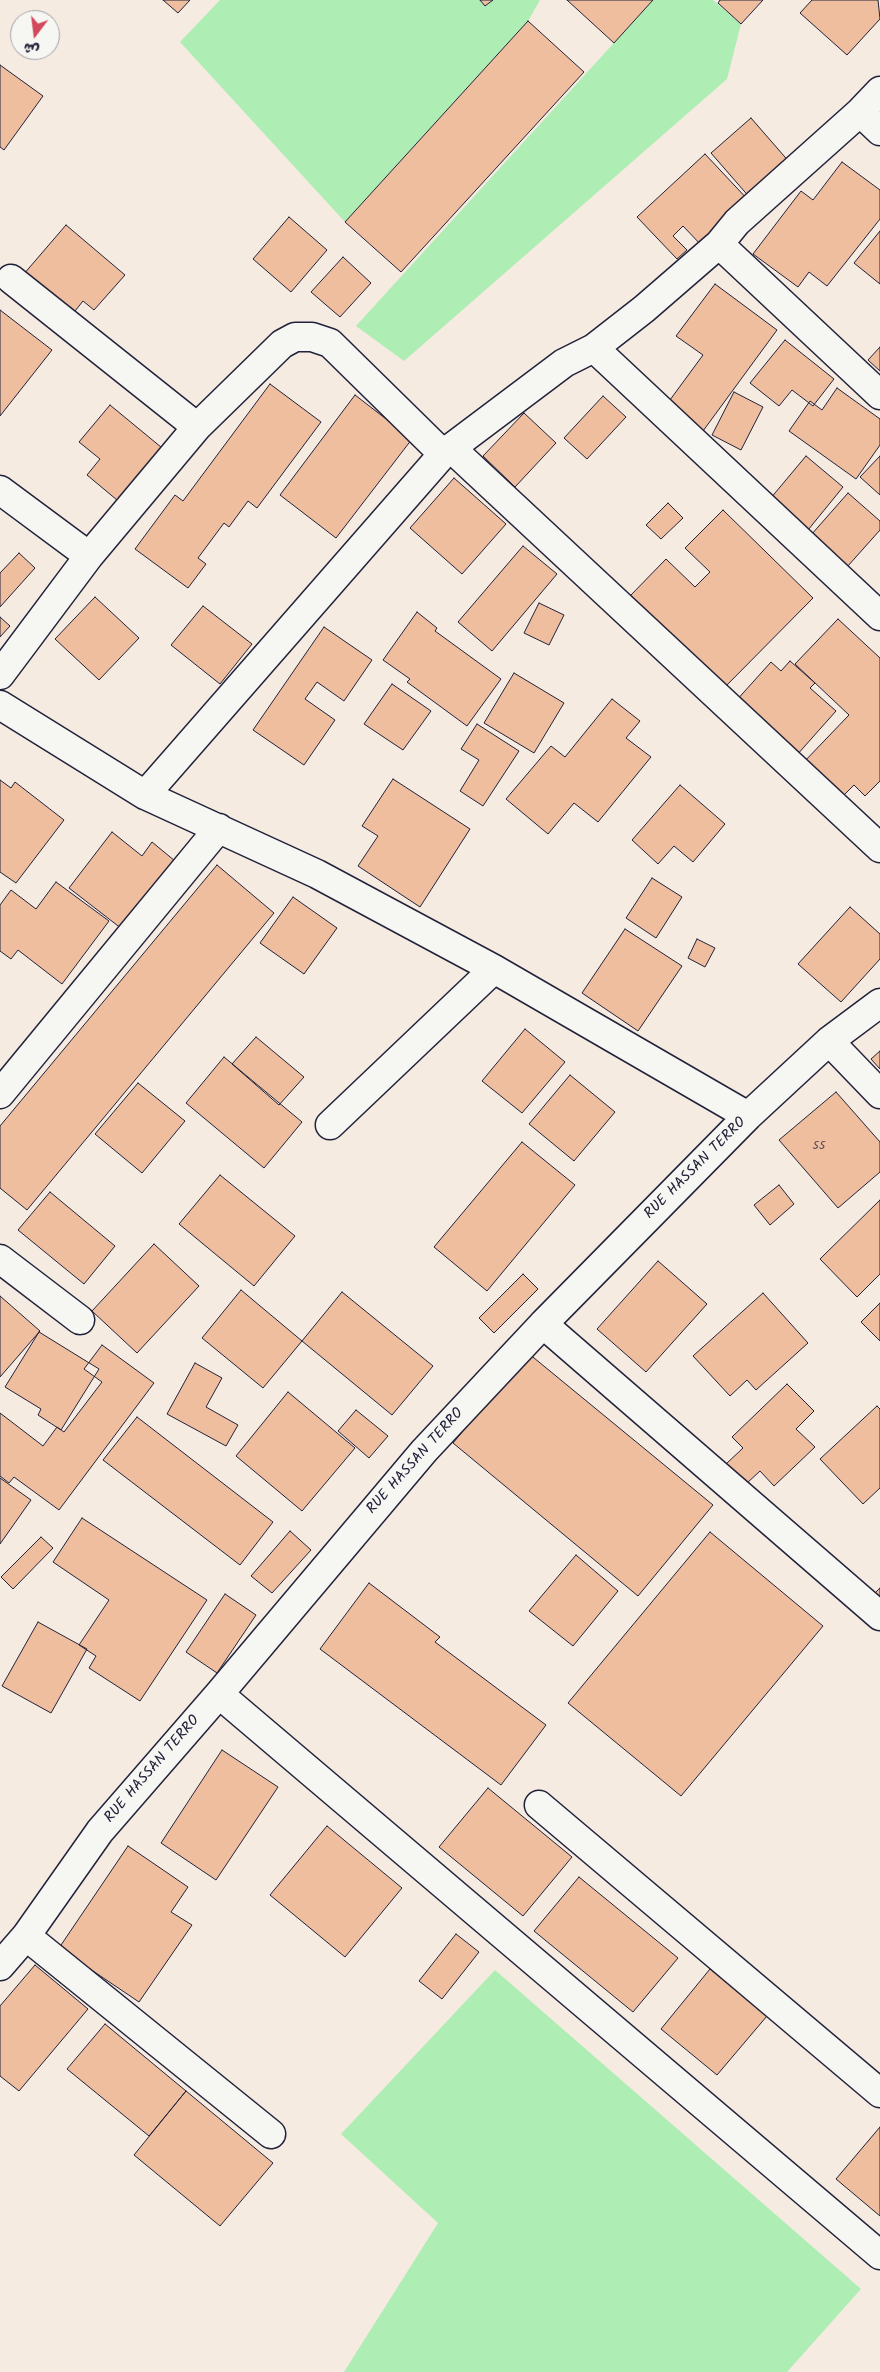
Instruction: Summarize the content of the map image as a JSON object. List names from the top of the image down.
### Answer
{
  "streets": {
    "street": ["RUE HASSAN TERRO"]
  },
  "house_numbers": ["55"],
  "north": "bottom"
}
